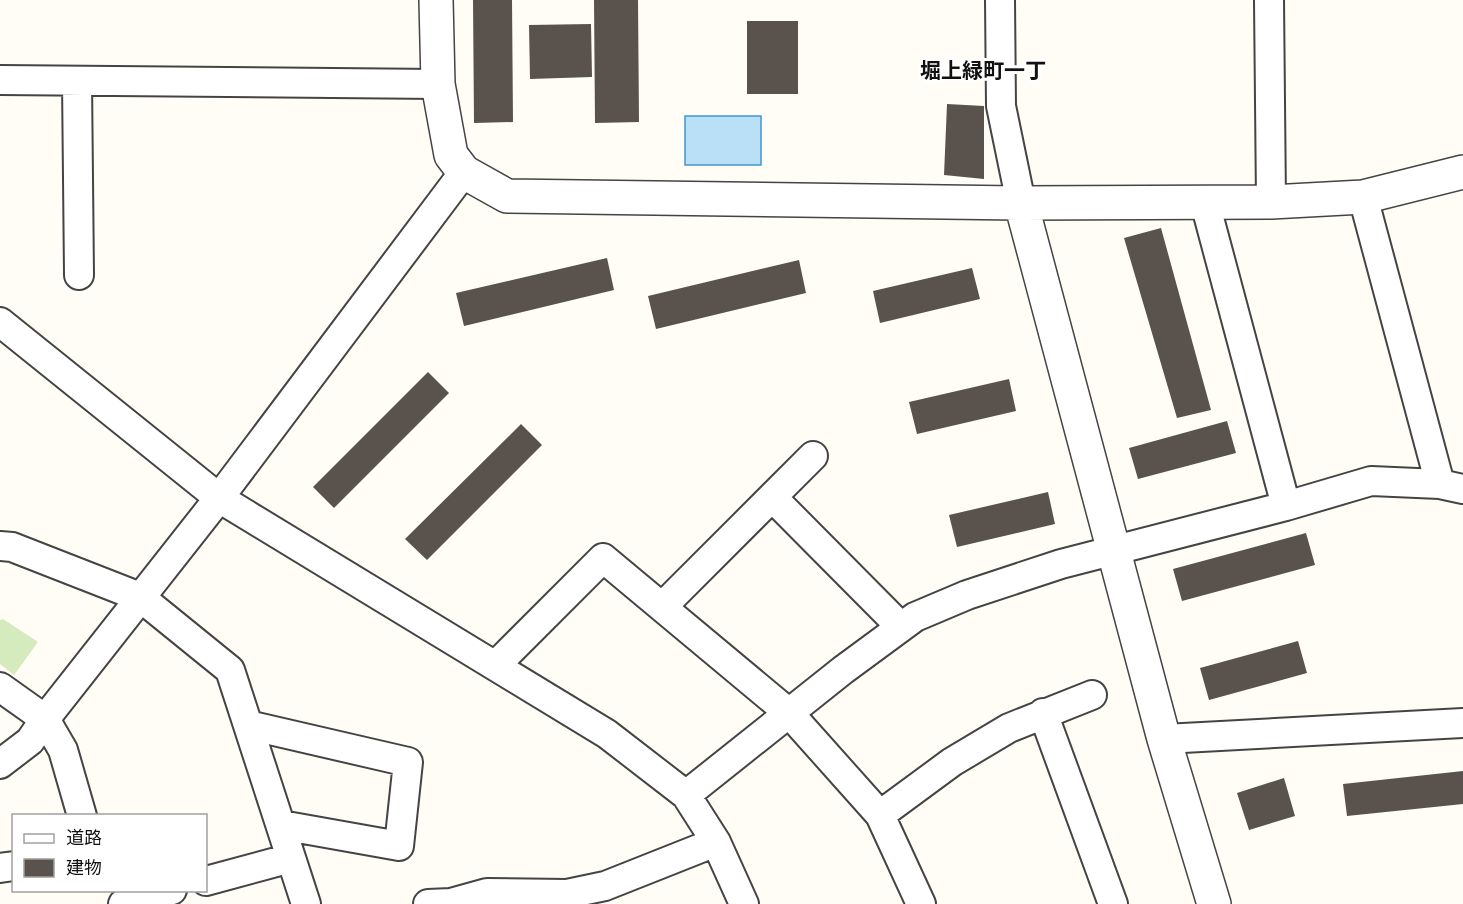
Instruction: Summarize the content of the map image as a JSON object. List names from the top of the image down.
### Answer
{
  "districts": ["堀上緑町一丁"],
  "legend": ["道路", "建物"]
}
